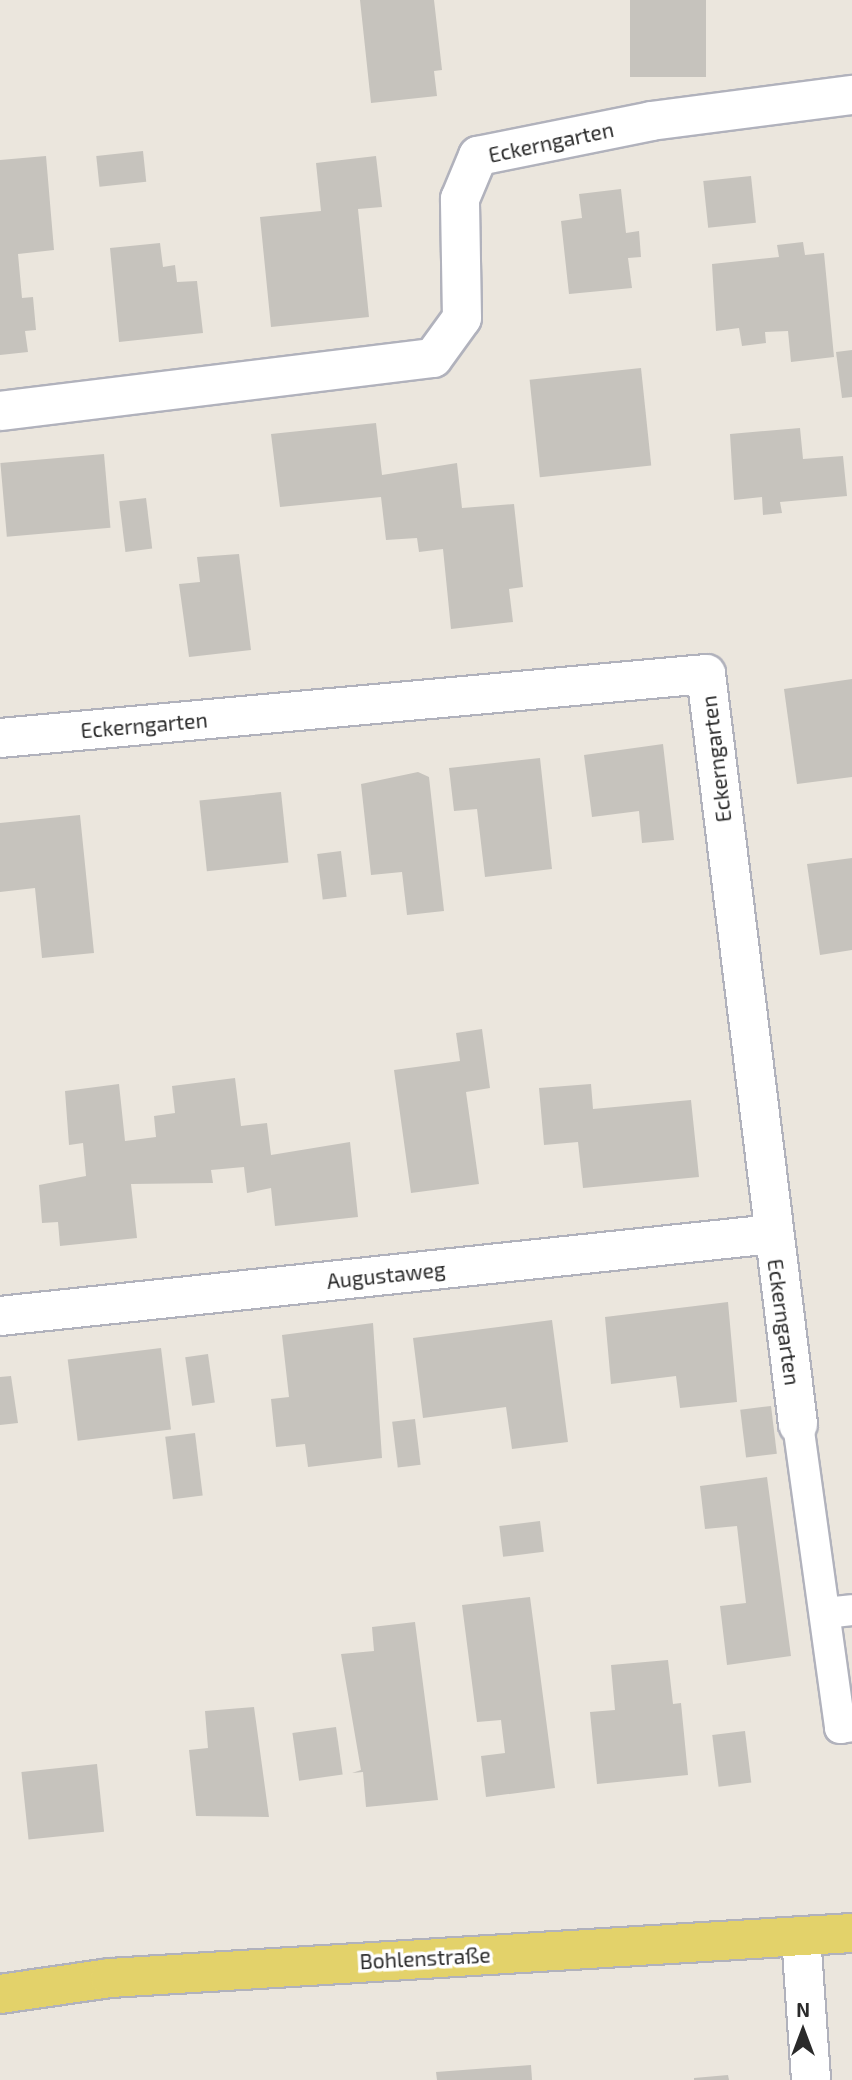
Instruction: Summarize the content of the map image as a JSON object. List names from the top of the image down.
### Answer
{
  "streets": {
    "main road": ["Bohlenstraße"],
    "street": ["Eckerngarten", "Augustaweg"]
  },
  "crossings": [
    ["Eckerngarten", "Augustaweg"]
  ],
  "north": "top"
}
